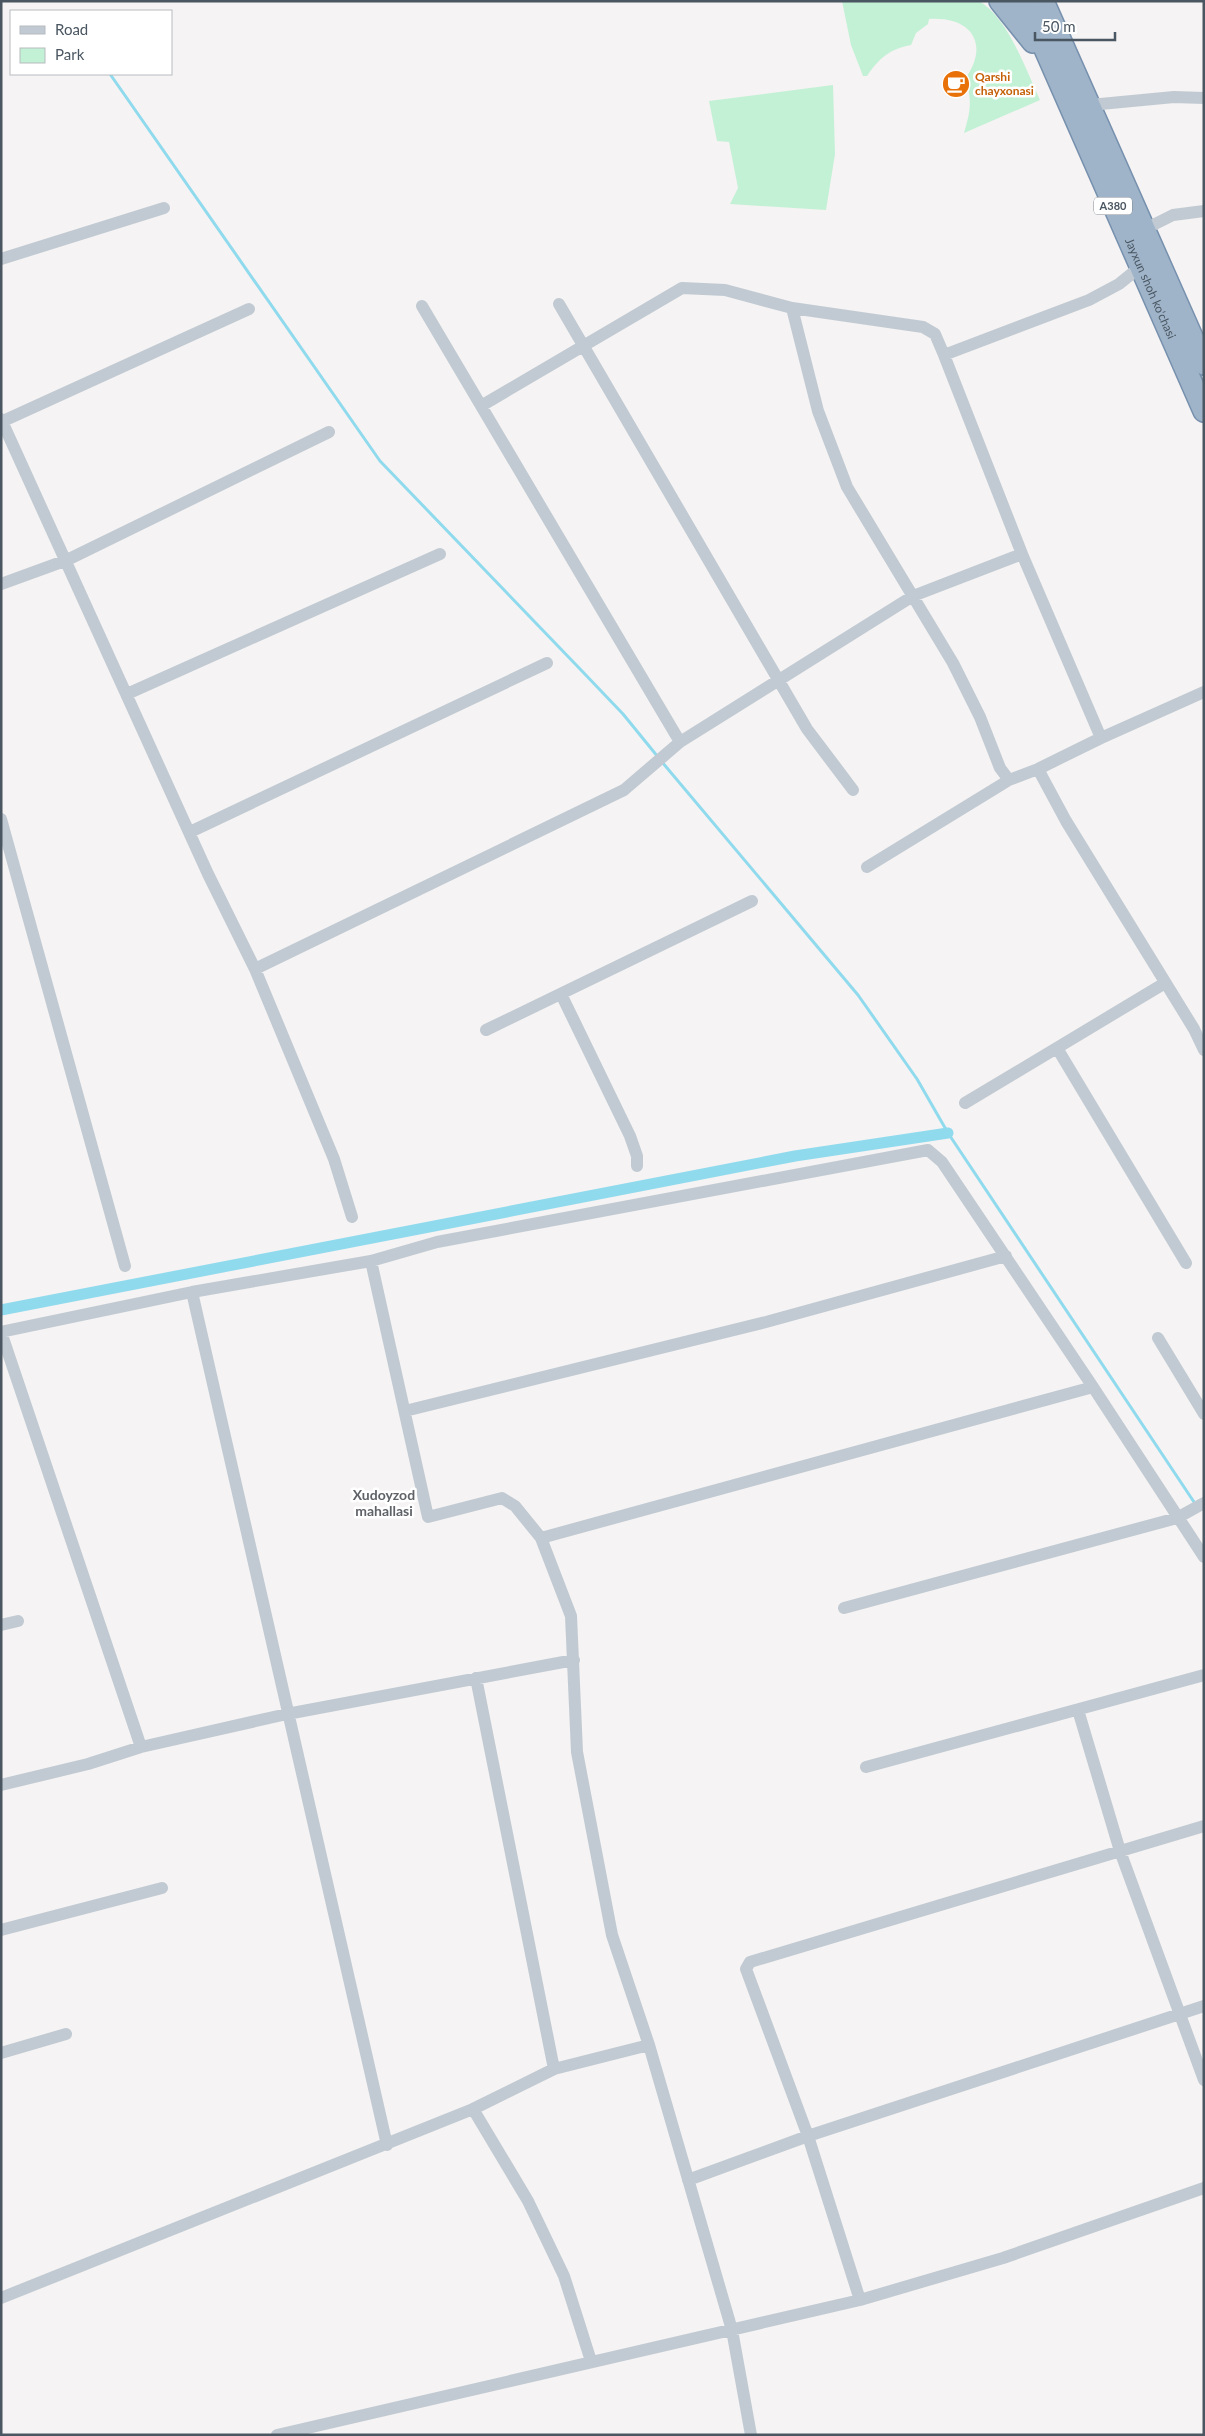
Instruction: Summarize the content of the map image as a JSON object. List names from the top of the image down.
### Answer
{
  "streets": {
    "highway": ["A380", "Jayxun shoh ko'chasi"]
  },
  "districts": ["Xudoyzod mahallasi"],
  "places": {
    "cafe": ["Qarshi chayxonasi"]
  },
  "legend": ["Road", "Park"],
  "scale_bar": "50 m"
}
